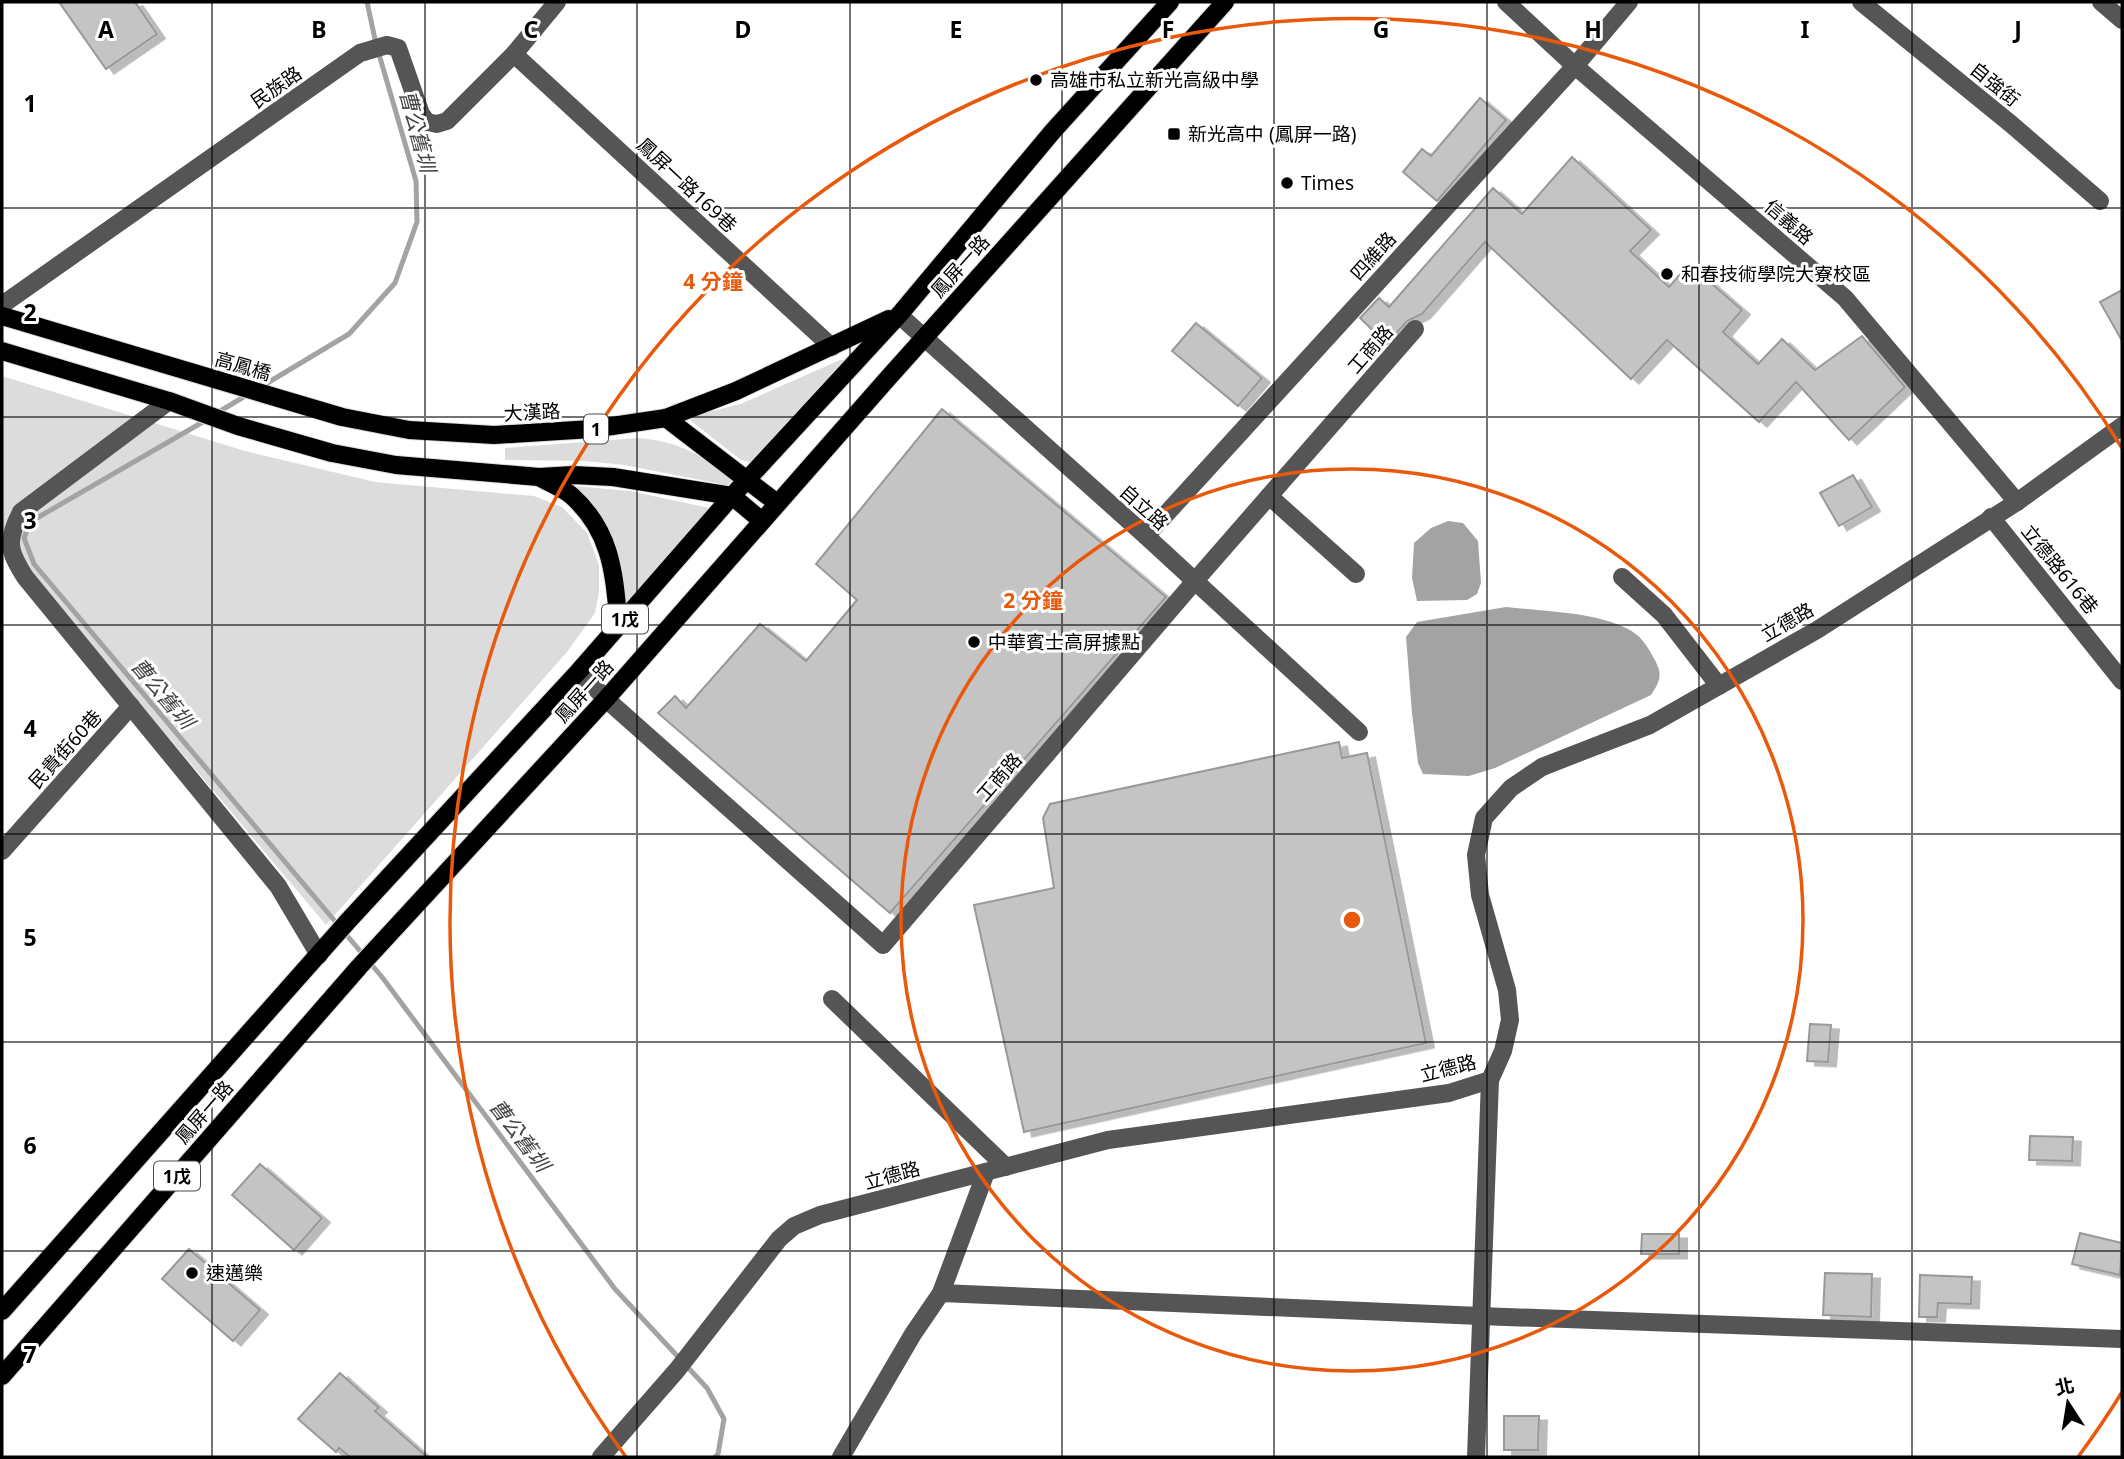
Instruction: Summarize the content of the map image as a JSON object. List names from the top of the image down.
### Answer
{
  "streets": {
    "main road": [
      "鳳屏一路",
      "高鳳橋",
      "大漢路",
      "1",
      "1戊"
    ],
    "street": [
      "自強街",
      "民族路",
      "鳳屏一路169巷",
      "信義路",
      "四維路",
      "工商路",
      "自立路",
      "立德路616巷",
      "立德路",
      "民貴街60巷"
    ]
  },
  "crossings": [
    ["民族路", "鳳屏一路169巷"],
    ["鳳屏一路169巷", "大漢路"],
    ["信義路", "四維路"],
    ["信義路", "立德路"],
    ["四維路", "自立路"],
    ["鳳屏一路", "工商路"],
    ["鳳屏一路", "大漢路"],
    ["鳳屏一路", "自立路"],
    ["工商路", "自立路"],
    ["高鳳橋", "大漢路"],
    ["大漢路", "自立路"],
    ["立德路616巷", "立德路"]
  ],
  "water": ["曹公舊圳"],
  "places": {
    "other": [
      "高雄市私立新光高級中學",
      "Times",
      "和春技術學院大寮校區",
      "中華賓士高屏據點",
      "速邁樂"
    ],
    "transit": ["新光高中 (鳳屏一路)"]
  },
  "north": "top",
  "grid": {
    "columns": [
      "A",
      "B",
      "C",
      "D",
      "E",
      "F",
      "G",
      "H",
      "I",
      "J"
    ],
    "rows": [
      "1",
      "2",
      "3",
      "4",
      "5",
      "6",
      "7"
    ]
  },
  "rings": ["4 分鐘", "2 分鐘"]
}
